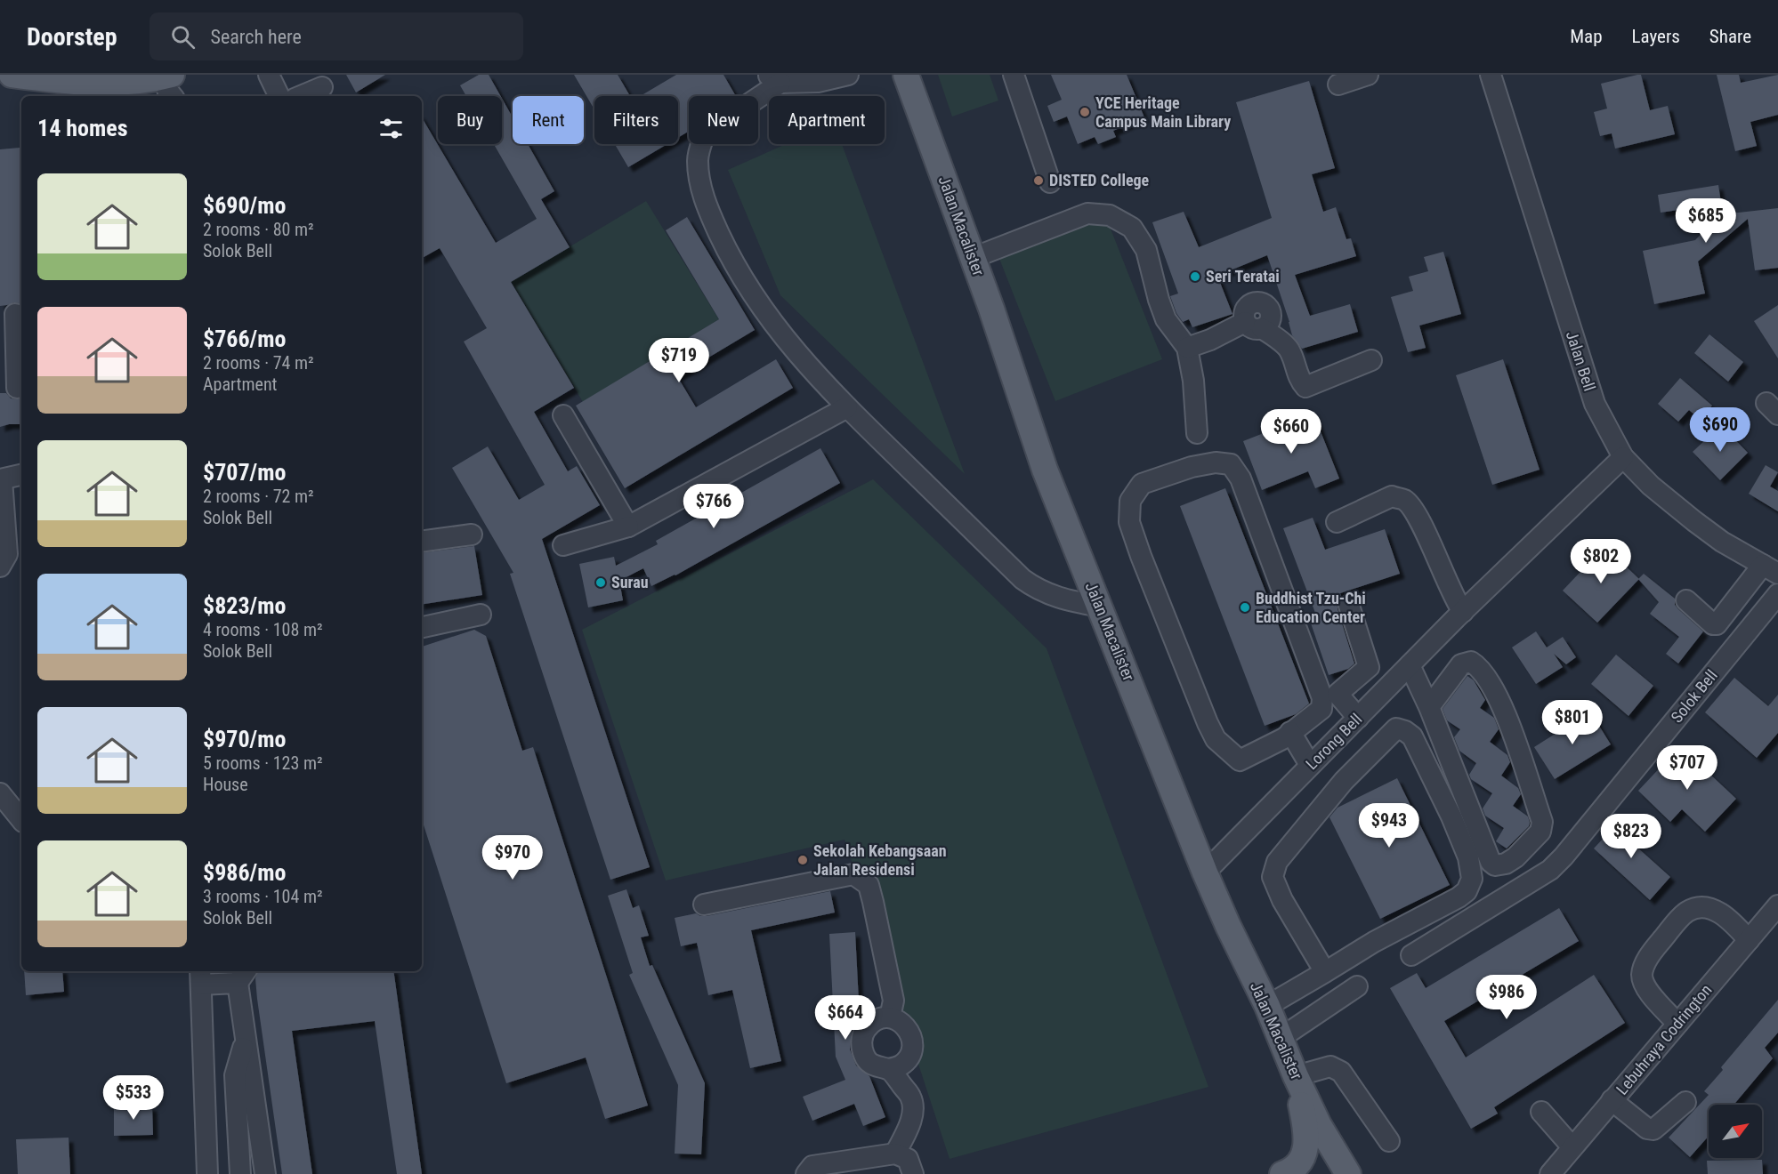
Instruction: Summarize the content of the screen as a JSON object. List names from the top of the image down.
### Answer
{
  "streets": {
    "main road": ["Jalan Macalister"],
    "street": [
      "Jalan Bell",
      "Solok Bell",
      "Lorong Bell",
      "Lebuhraya Codrington"
    ]
  },
  "crossings": [
    ["Jalan Macalister", "Lorong Bell"],
    ["Jalan Bell", "Lorong Bell"]
  ],
  "places": [
    "YCE Heritage Campus Main Library",
    "DISTED College",
    "Seri Teratai",
    "Surau",
    "Buddhist Tzu-Chi Education Center",
    "Sekolah Kebangsaan Jalan Residensi"
  ],
  "north": "top right",
  "page": {
    "header": "Doorstep",
    "search": "Search here",
    "nav": ["Map", "Layers", "Share"],
    "chip": [
      "Buy",
      "Rent",
      "Filters",
      "New",
      "Apartment"
    ],
    "heading": "14 homes",
    "list": [
      {
        "name": "$690/mo",
        "note": "2 rooms · 80 m² · Solok Bell"
      },
      {
        "name": "$766/mo",
        "note": "2 rooms · 74 m² · Apartment"
      },
      {
        "name": "$707/mo",
        "note": "2 rooms · 72 m² · Solok Bell"
      },
      {
        "name": "$823/mo",
        "note": "4 rooms · 108 m² · Solok Bell"
      },
      {
        "name": "$970/mo",
        "note": "5 rooms · 123 m² · House"
      },
      {
        "name": "$986/mo",
        "note": "3 rooms · 104 m² · Solok Bell"
      }
    ],
    "price": [
      "$685",
      "$719",
      "$690",
      "$660",
      "$766",
      "$802",
      "$801",
      "$707",
      "$943",
      "$823",
      "$970",
      "$986",
      "$664",
      "$533"
    ]
  }
}
